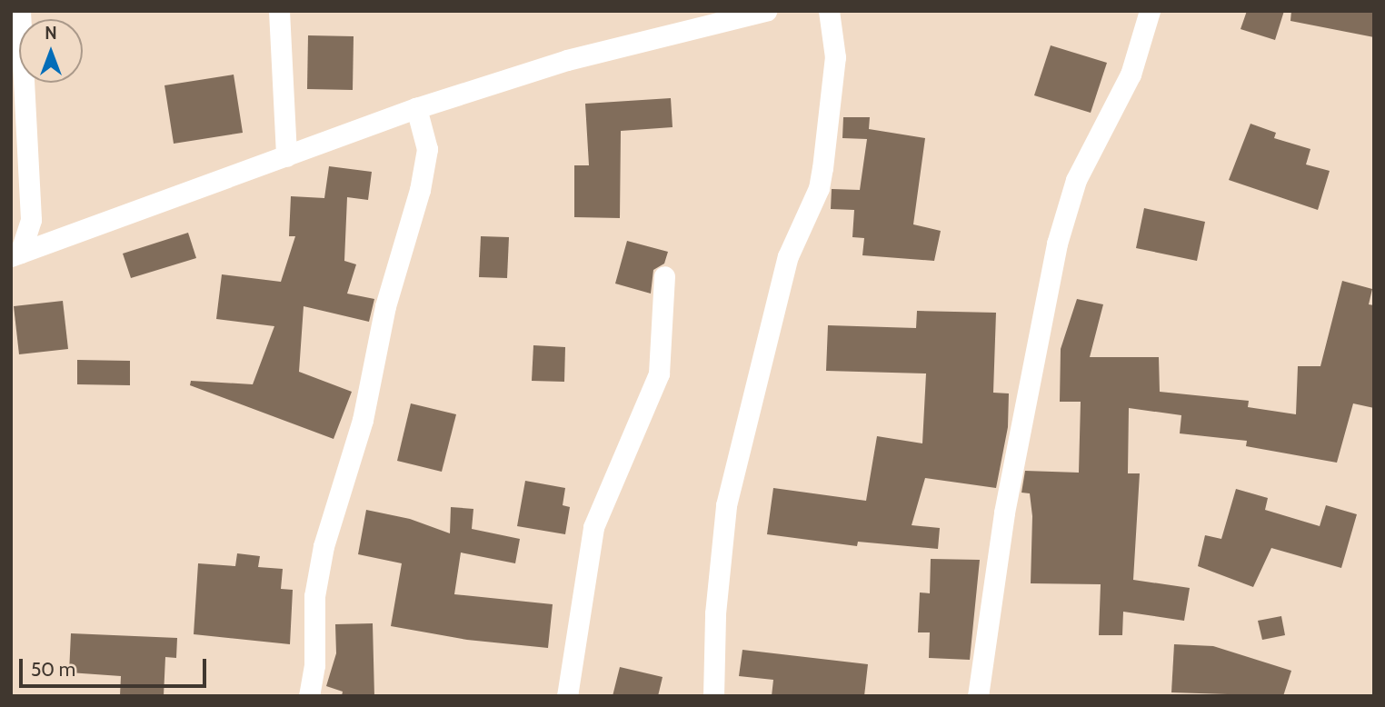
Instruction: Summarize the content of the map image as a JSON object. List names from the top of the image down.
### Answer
{
  "scale_bar": "50 m",
  "north": "top"
}
